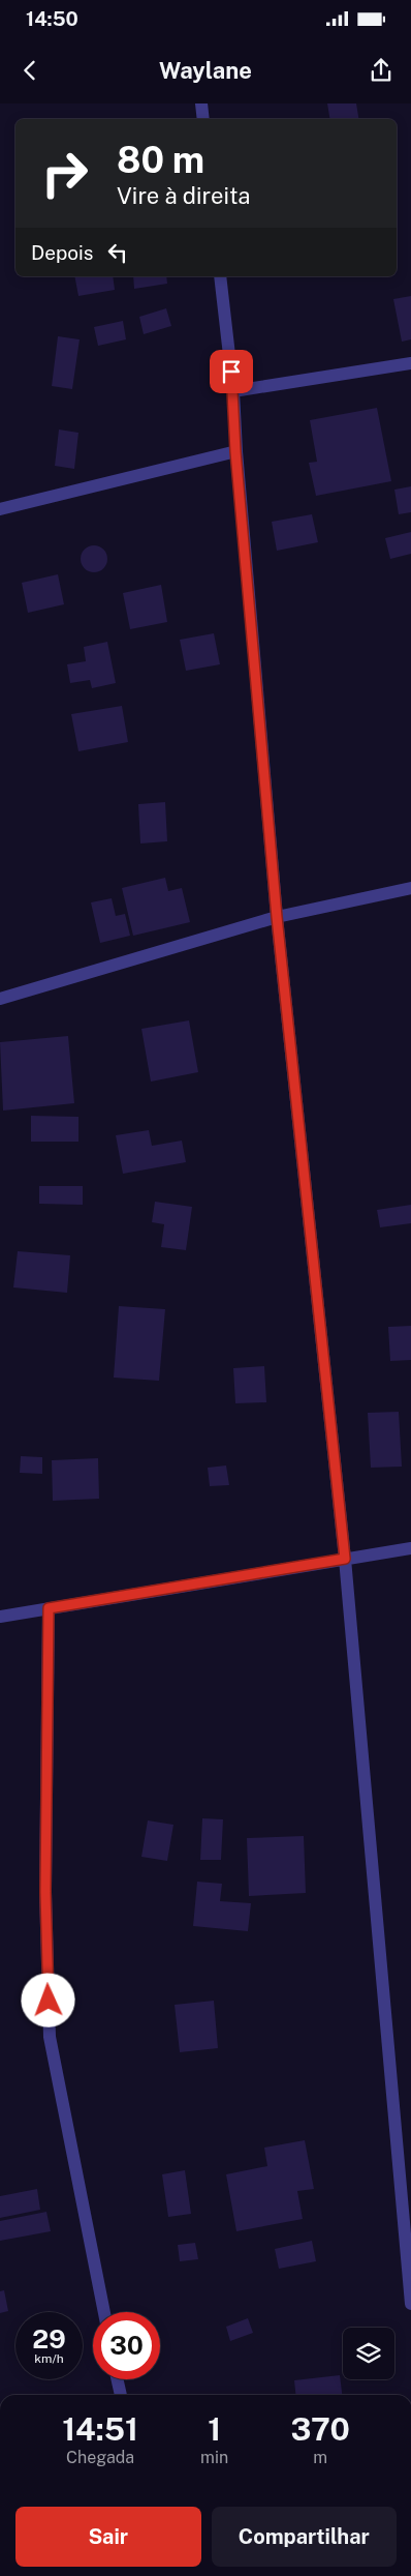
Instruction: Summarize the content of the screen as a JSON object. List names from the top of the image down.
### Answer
{
  "page": {
    "status": "14:50",
    "header": "Waylane",
    "turn": ["80 m", "Vire à direita"],
    "then": "Depois",
    "speed": "29 km/h",
    "limit": "30",
    "eta": [
      "14:51",
      "Chegada",
      "1",
      "min",
      "370",
      "m"
    ],
    "buttons": ["Sair", "Compartilhar"]
  }
}
